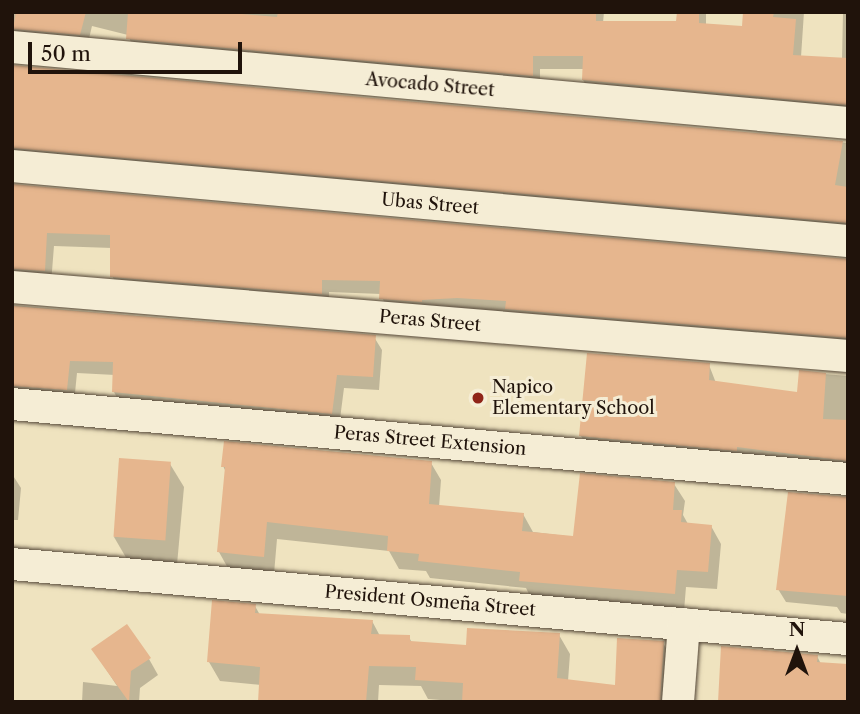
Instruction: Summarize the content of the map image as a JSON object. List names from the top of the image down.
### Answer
{
  "streets": {
    "street": [
      "Avocado Street",
      "Ubas Street",
      "Peras Street",
      "Peras Street Extension",
      "President Osmeña Street"
    ]
  },
  "places": ["Napico Elementary School"],
  "scale_bar": "50 m",
  "north": "top"
}
